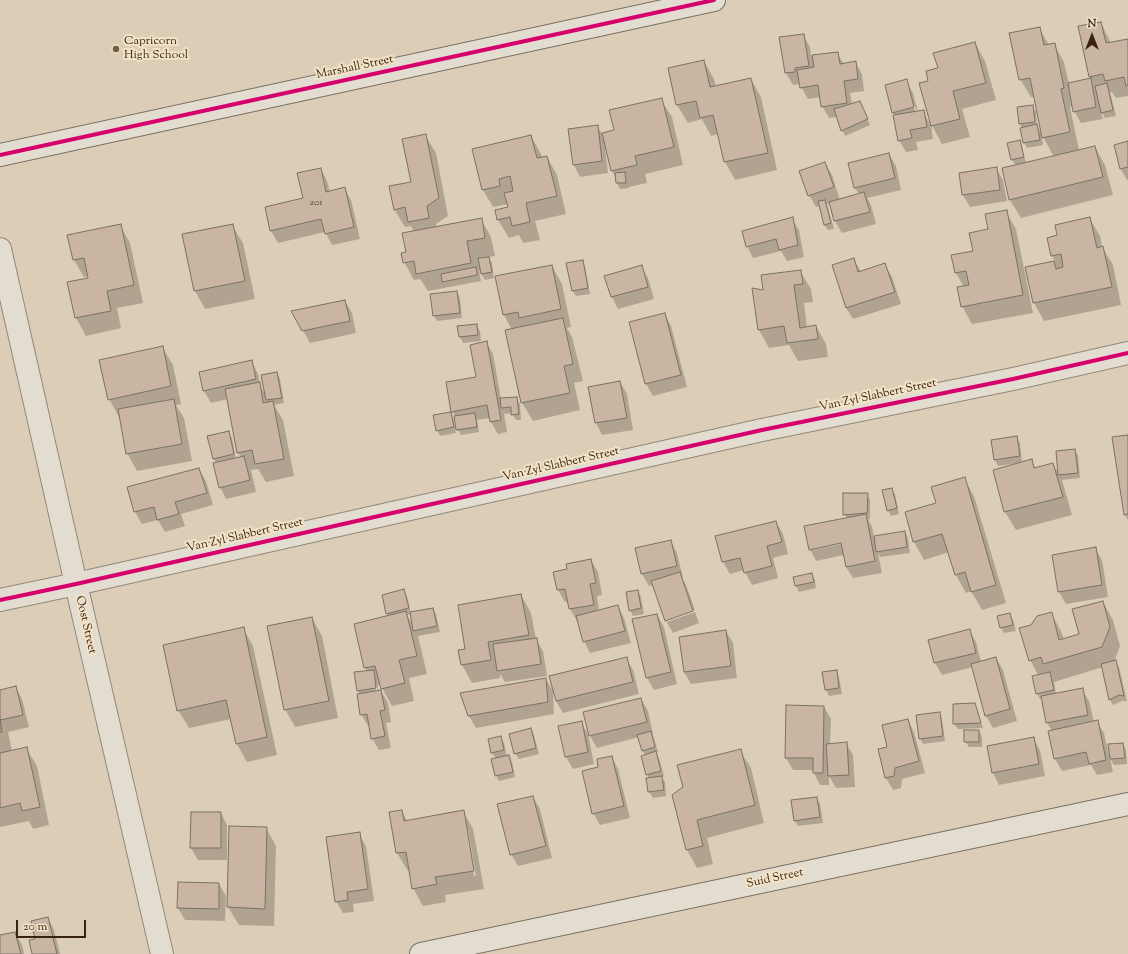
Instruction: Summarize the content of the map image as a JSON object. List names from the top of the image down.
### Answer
{
  "streets": {
    "street": [
      "Marshall Street",
      "Van Zyl Slabbert Street",
      "Oost Street",
      "Suid Street"
    ]
  },
  "crossings": [
    ["Van Zyl Slabbert Street", "Oost Street"]
  ],
  "places": ["Capricorn High School"],
  "house_numbers": ["201"],
  "scale_bar": "20 m",
  "north": "top"
}
